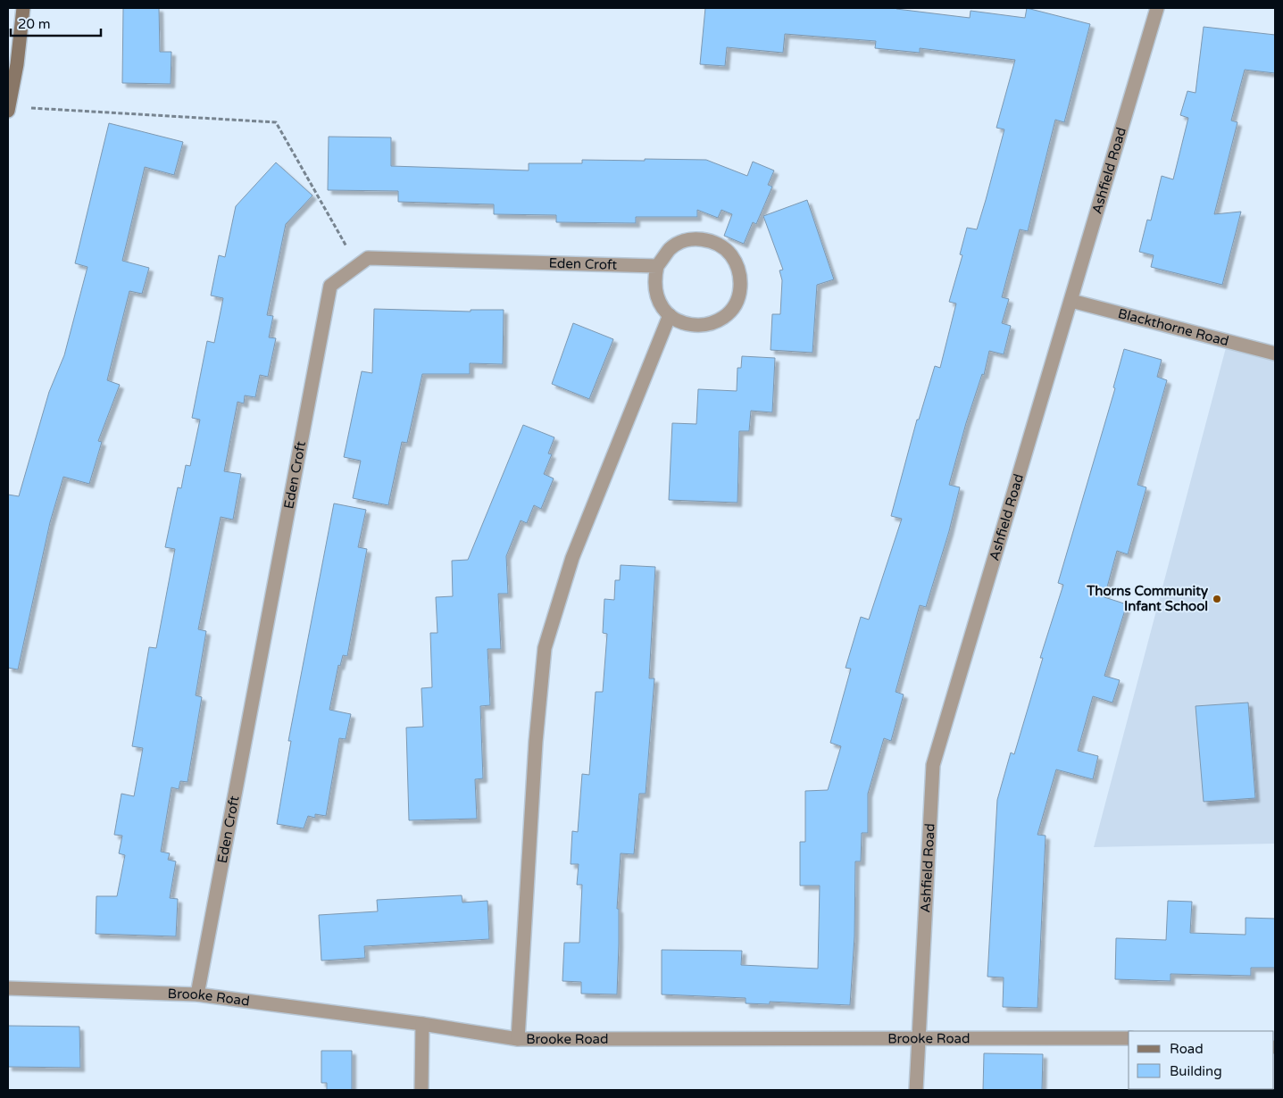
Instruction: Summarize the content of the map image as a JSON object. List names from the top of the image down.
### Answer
{
  "streets": {
    "street": [
      "Ashfield Road",
      "Eden Croft",
      "Blackthorne Road",
      "Brooke Road"
    ]
  },
  "crossings": [
    ["Ashfield Road", "Blackthorne Road"],
    ["Ashfield Road", "Brooke Road"],
    ["Eden Croft", "Brooke Road"]
  ],
  "places": ["Thorns Community Infant School"],
  "legend": ["Road", "Building"],
  "scale_bar": "20 m"
}
